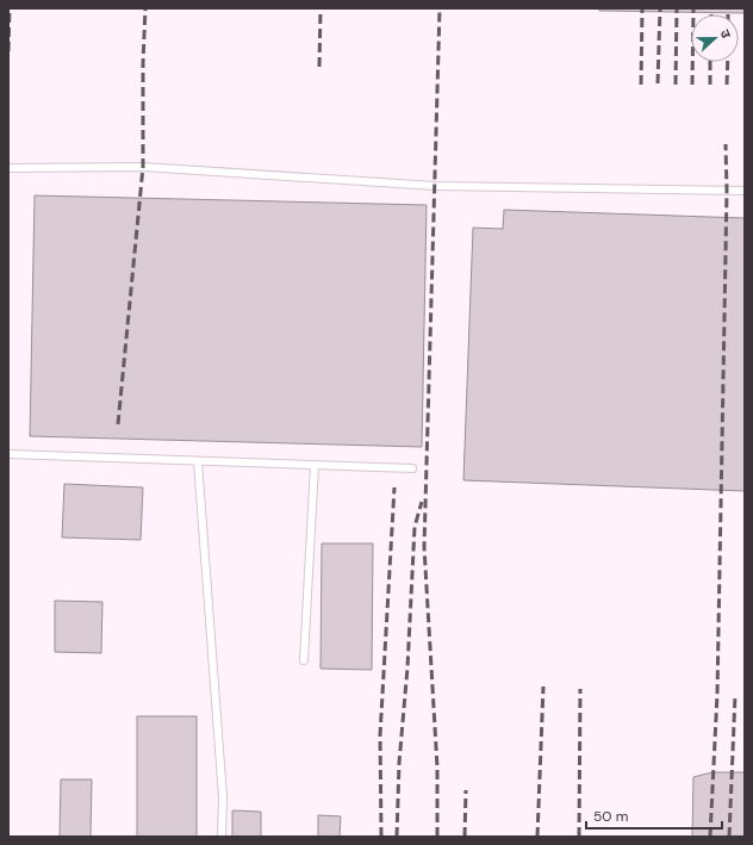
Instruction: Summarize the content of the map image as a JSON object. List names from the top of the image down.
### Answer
{
  "scale_bar": "50 m",
  "north": "right"
}
